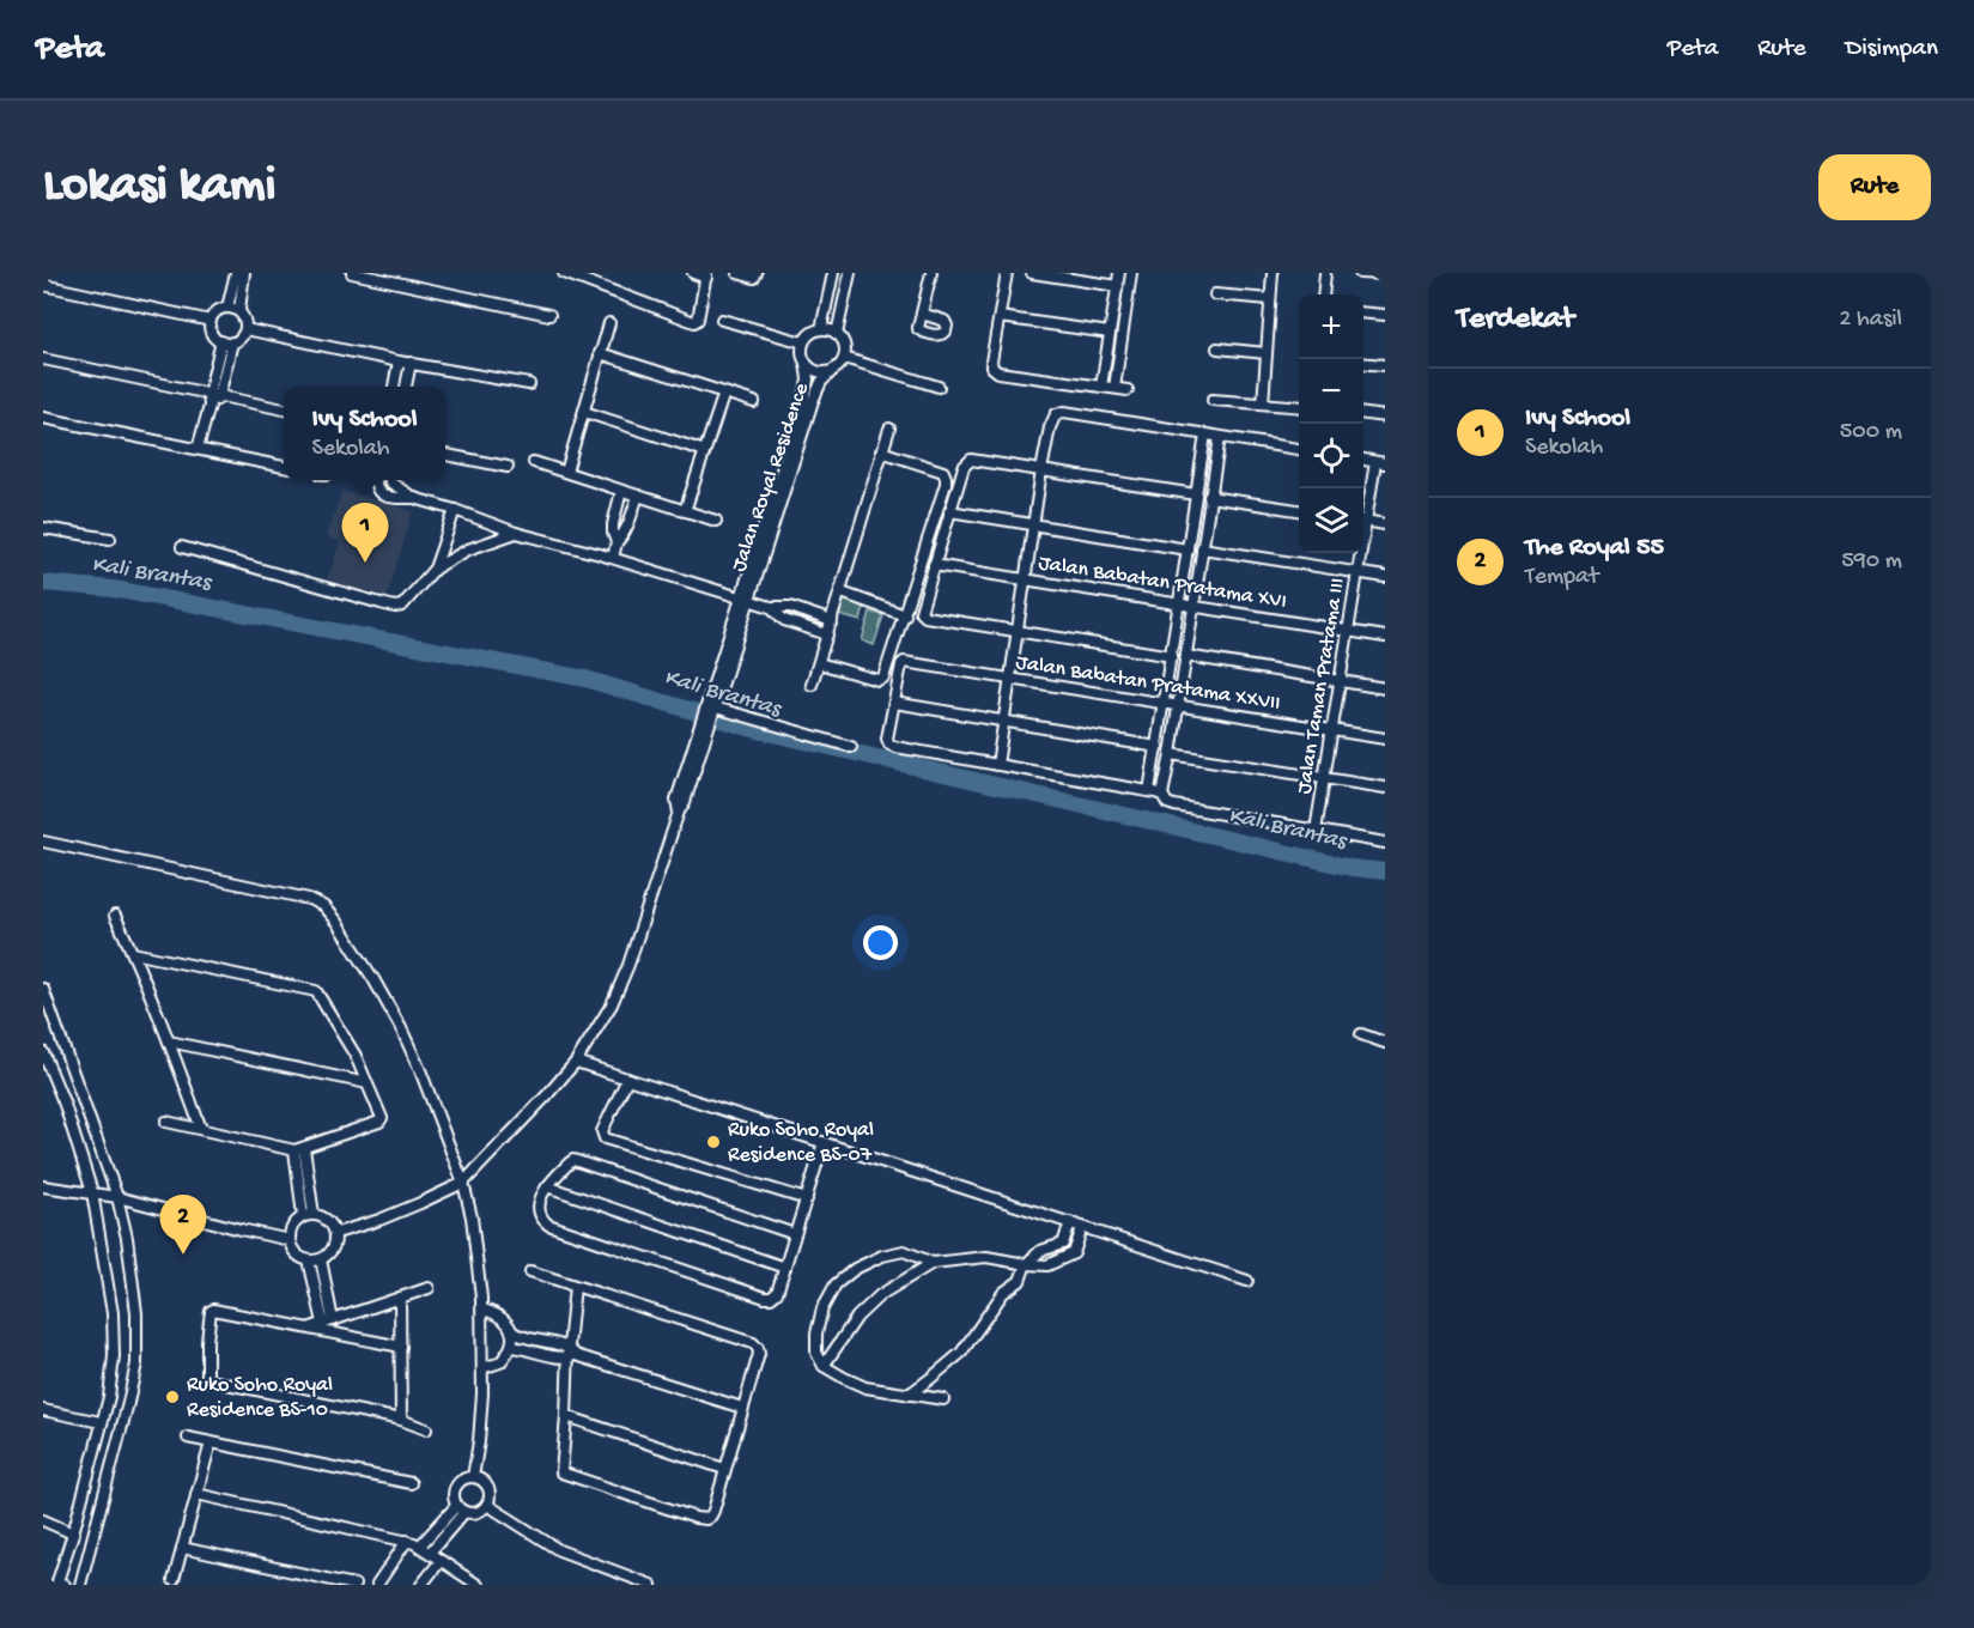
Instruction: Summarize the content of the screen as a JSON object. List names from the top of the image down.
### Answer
{
  "streets": {
    "street": [
      "Jalan Royal Residence",
      "Jalan Babatan Pratama XVI",
      "Jalan Babatan Pratama XXVII",
      "Jalan Taman Pratama III"
    ]
  },
  "crossings": [
    ["Jalan Babatan Pratama XVI", "Jalan Taman Pratama III"],
    ["Jalan Babatan Pratama XXVII", "Jalan Taman Pratama III"]
  ],
  "water": ["Kali Brantas"],
  "places": ["Ruko Soho Royal Residence BS-07", "Ruko Soho Royal Residence BS-10"],
  "page": {
    "header": "Peta",
    "nav": ["Peta", "Rute", "Disimpan"],
    "buttons": "Rute",
    "title": "Lokasi kami",
    "heading": ["Terdekat", "2 hasil"],
    "map_buttons": ["+", "−"],
    "list": [
      {
        "mark": "1",
        "name": "Ivy School",
        "note": "Sekolah",
        "value": "500 m"
      },
      {
        "mark": "2",
        "name": "The Royal 55",
        "note": "Tempat",
        "value": "590 m"
      }
    ],
    "popup": ["Ivy School", "Sekolah"],
    "pins": ["1", "2"]
  }
}
